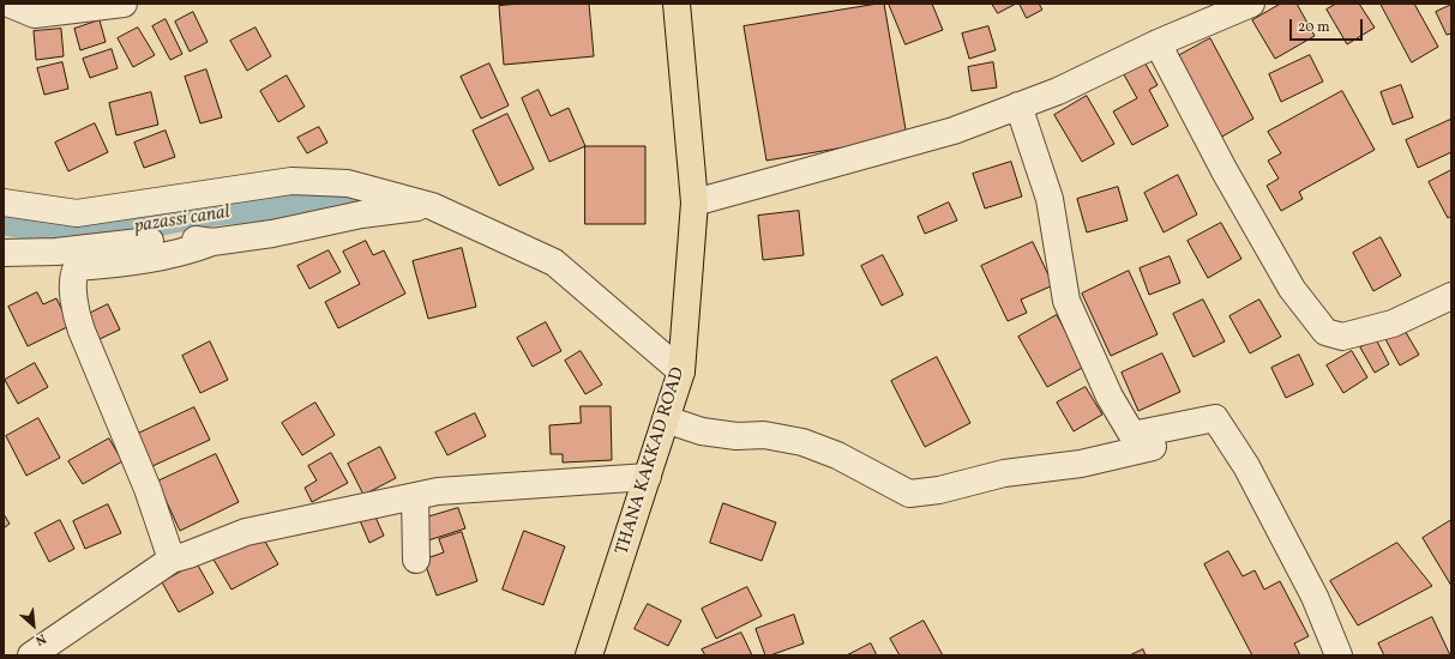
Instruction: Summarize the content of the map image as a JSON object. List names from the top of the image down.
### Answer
{
  "streets": {
    "main road": ["THANA KAKKAD ROAD"]
  },
  "water": ["pazassi canal"],
  "scale_bar": "20 m",
  "north": "bottom right"
}
